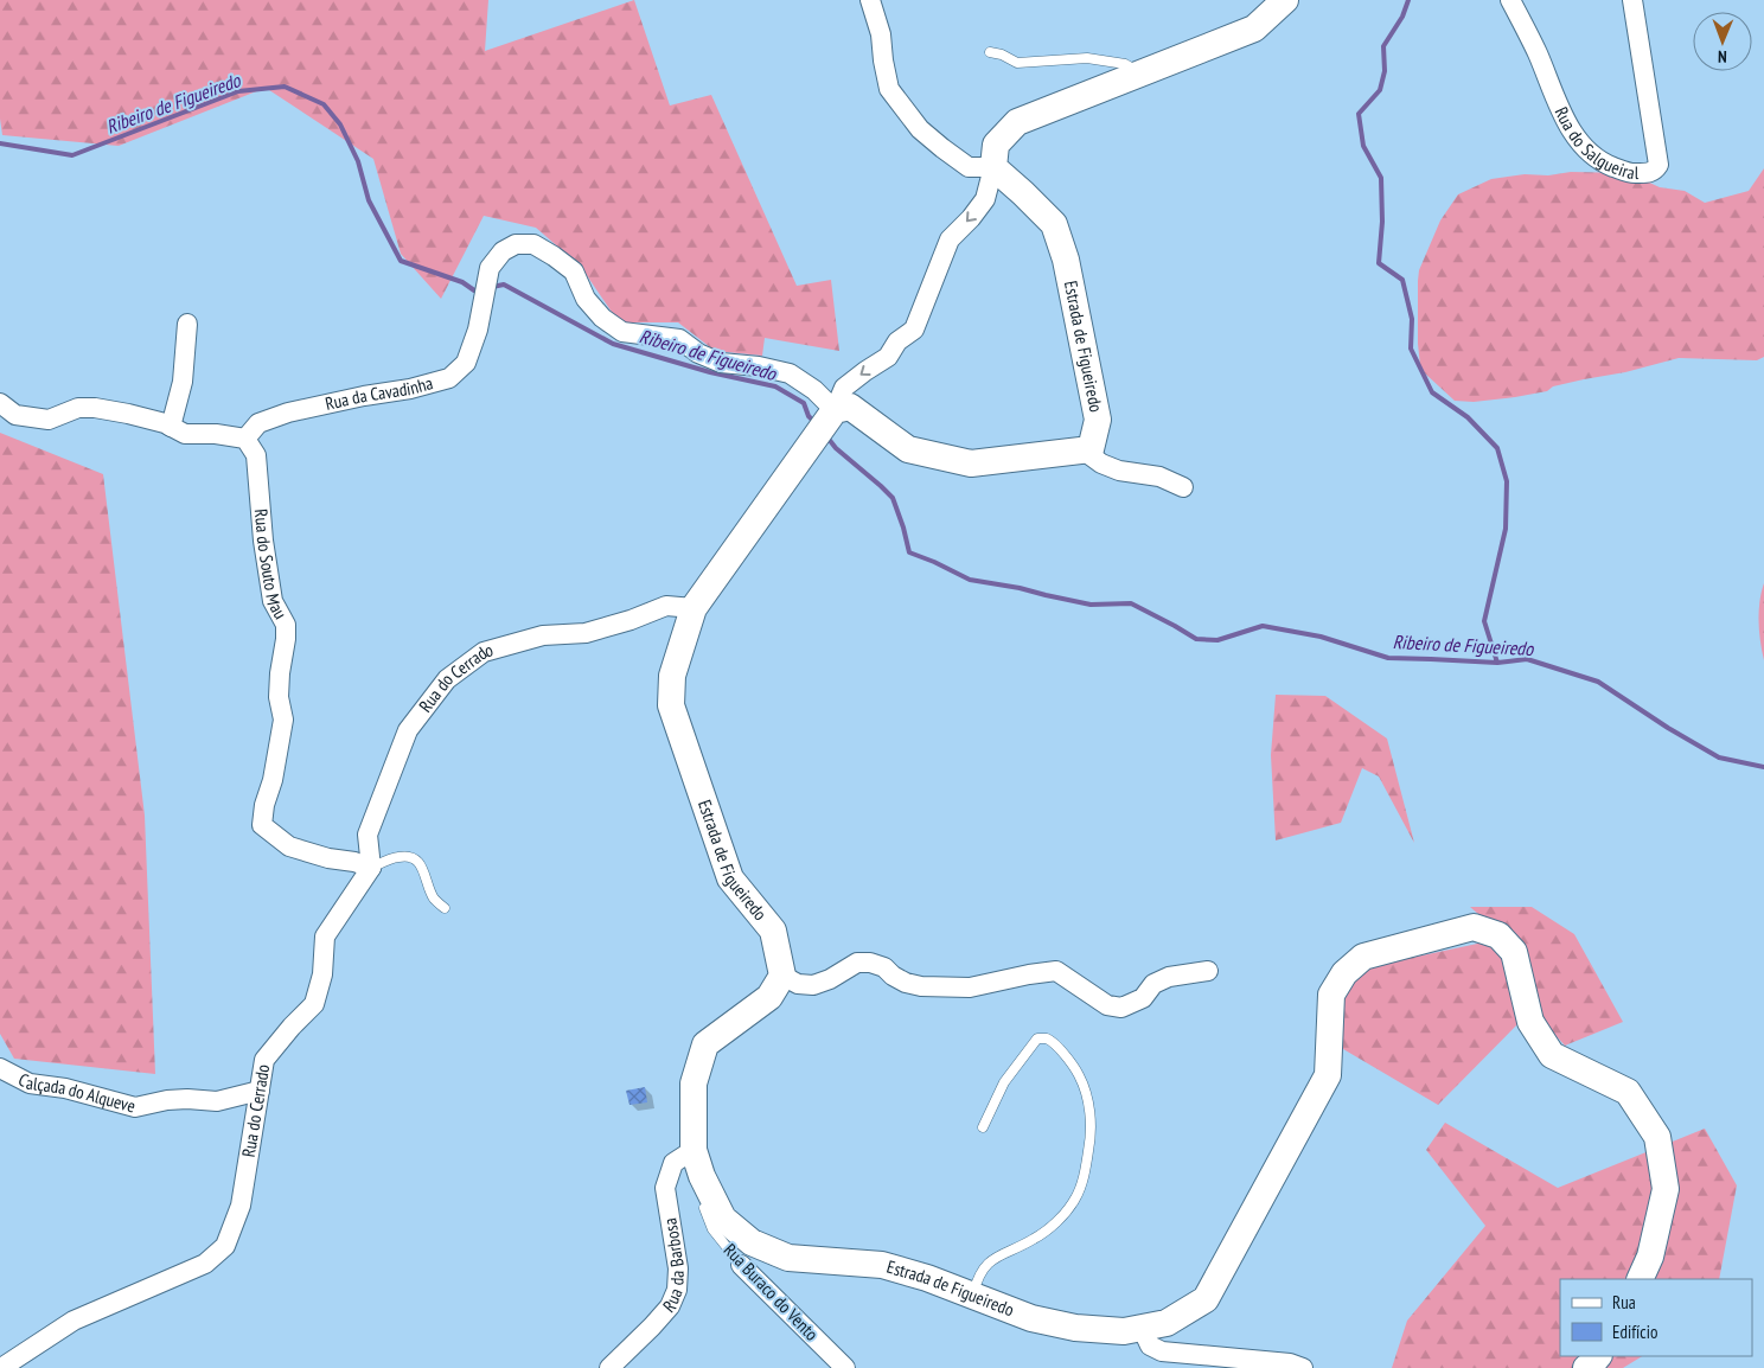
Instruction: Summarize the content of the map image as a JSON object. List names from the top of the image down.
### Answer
{
  "streets": {
    "street": [
      "Rua do Salgueiral",
      "Estrada de Figueiredo",
      "Rua da Cavadinha",
      "Rua do Souto Mau",
      "Rua do Cerrado",
      "Calçada do Alqueve",
      "Rua da Barbosa",
      "Rua Buraco do Vento"
    ]
  },
  "crossings": [
    ["Estrada de Figueiredo", "Rua da Cavadinha"],
    ["Estrada de Figueiredo", "Rua do Cerrado"],
    ["Estrada de Figueiredo", "Rua da Barbosa"],
    ["Estrada de Figueiredo", "Rua Buraco do Vento"],
    ["Rua da Cavadinha", "Rua do Souto Mau"],
    ["Rua do Souto Mau", "Rua do Cerrado"],
    ["Rua do Cerrado", "Calçada do Alqueve"]
  ],
  "water": ["Ribeiro de Figueiredo"],
  "legend": ["Rua", "Edifício"],
  "north": "bottom"
}
